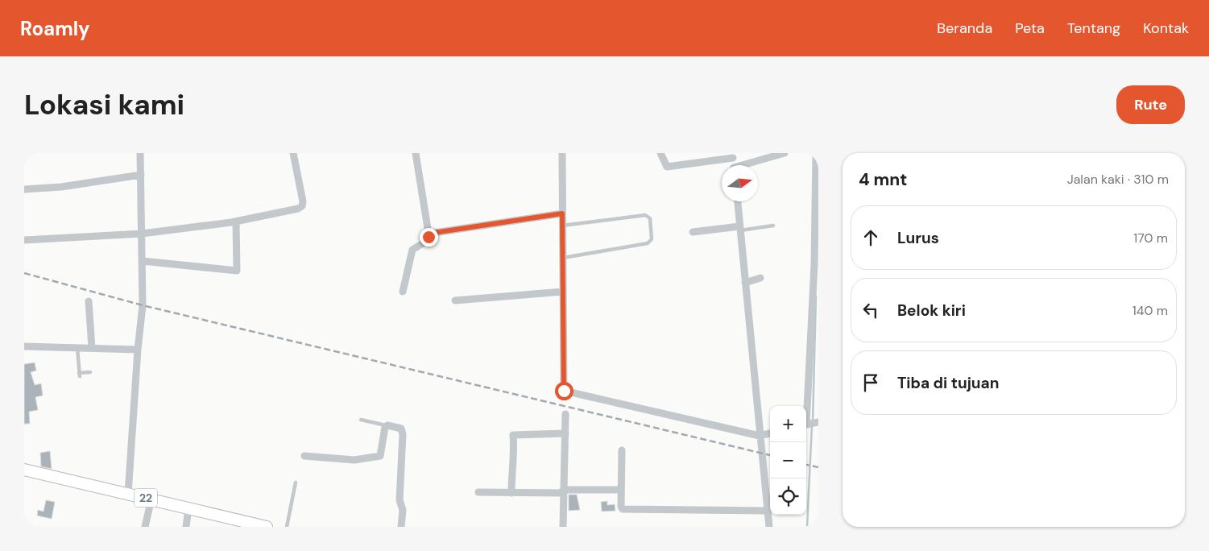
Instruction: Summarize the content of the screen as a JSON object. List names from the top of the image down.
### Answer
{
  "streets": {
    "highway": ["22"]
  },
  "north": "right",
  "page": {
    "header": "Roamly",
    "nav": [
      "Beranda",
      "Peta",
      "Tentang",
      "Kontak"
    ],
    "buttons": "Rute",
    "title": "Lokasi kami",
    "heading": ["4 mnt", "Jalan kaki · 310 m"],
    "list": [
      ["Lurus", "170 m"],
      ["Belok kiri", "140 m"],
      "Tiba di tujuan"
    ],
    "map_buttons": ["+", "−"]
  }
}
